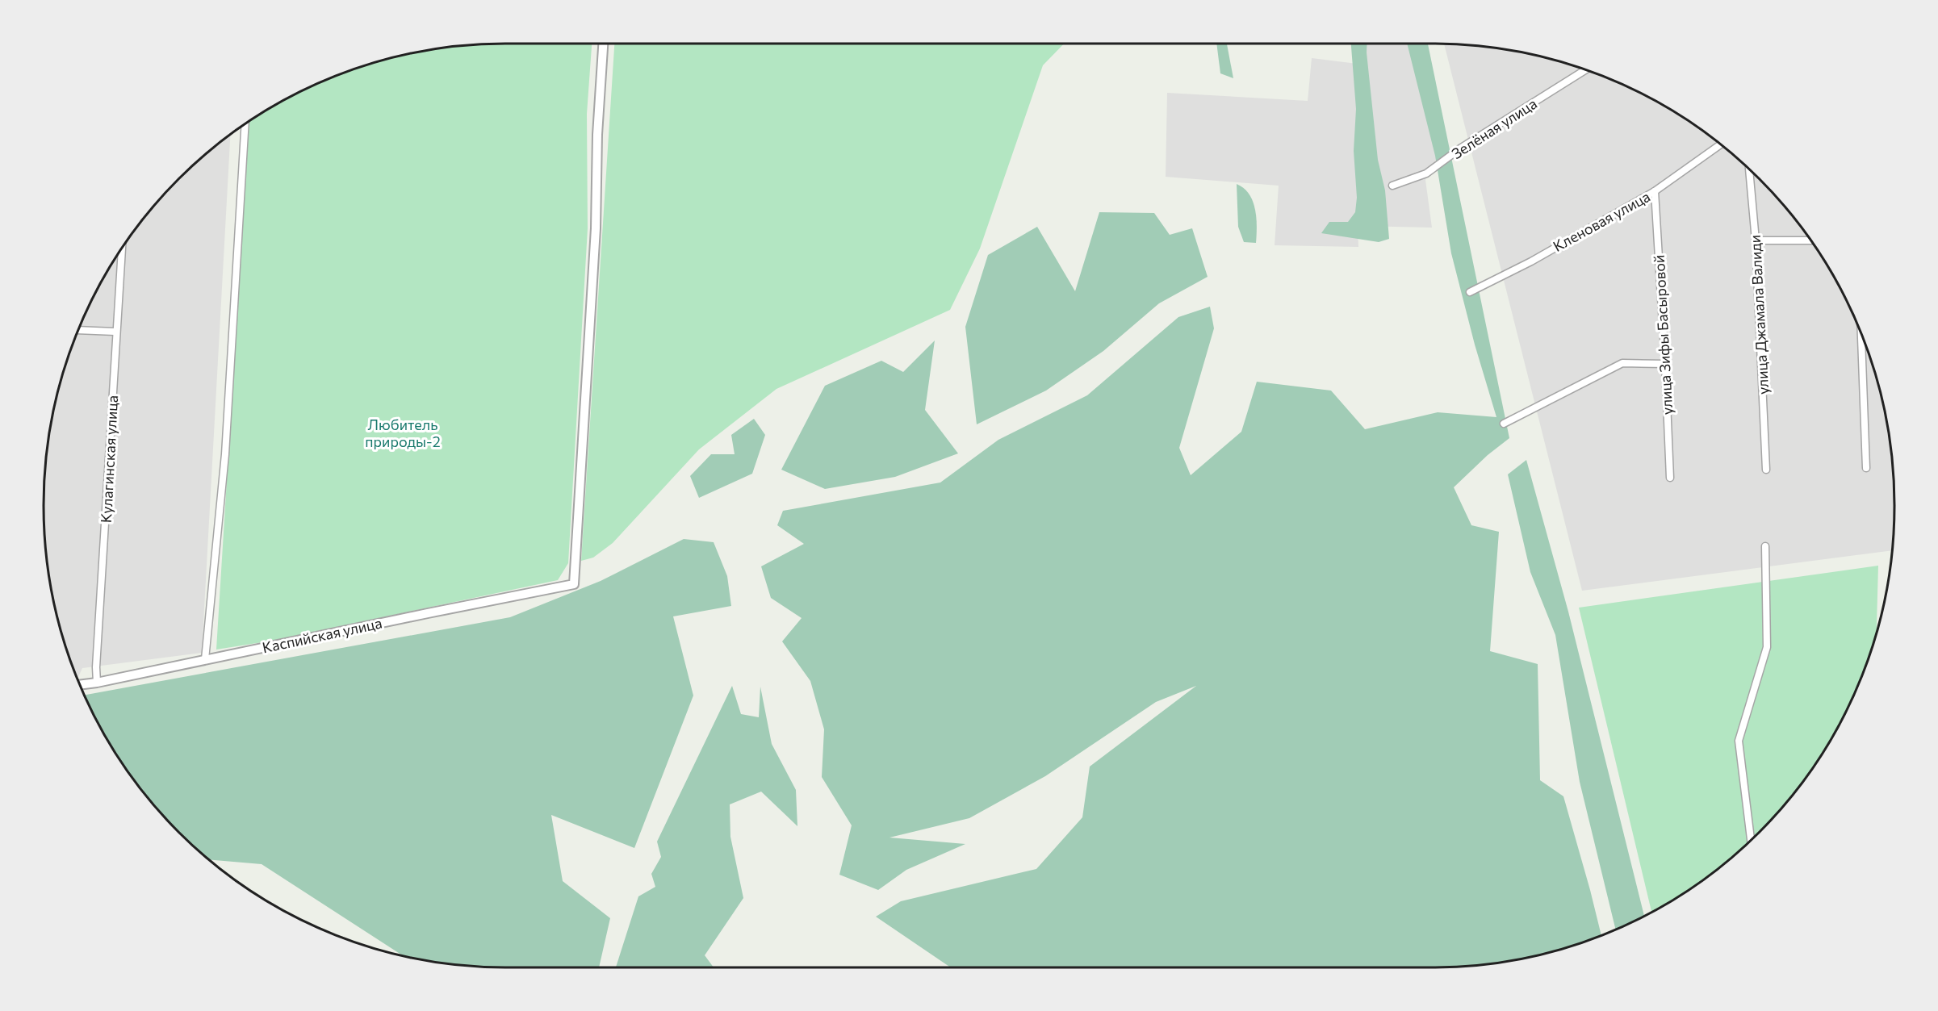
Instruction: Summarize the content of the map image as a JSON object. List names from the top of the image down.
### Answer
{
  "streets": {
    "street": [
      "Зелёная улица",
      "Кленовая улица",
      "улица Джамала Валиди",
      "улица Зифы Басыровой",
      "Кулагинская улица",
      "Каспийская улица"
    ]
  },
  "crossings": [
    ["Кленовая улица", "улица Зифы Басыровой"],
    ["Кулагинская улица", "Каспийская улица"]
  ],
  "parks": ["Любитель природы-2"]
}
